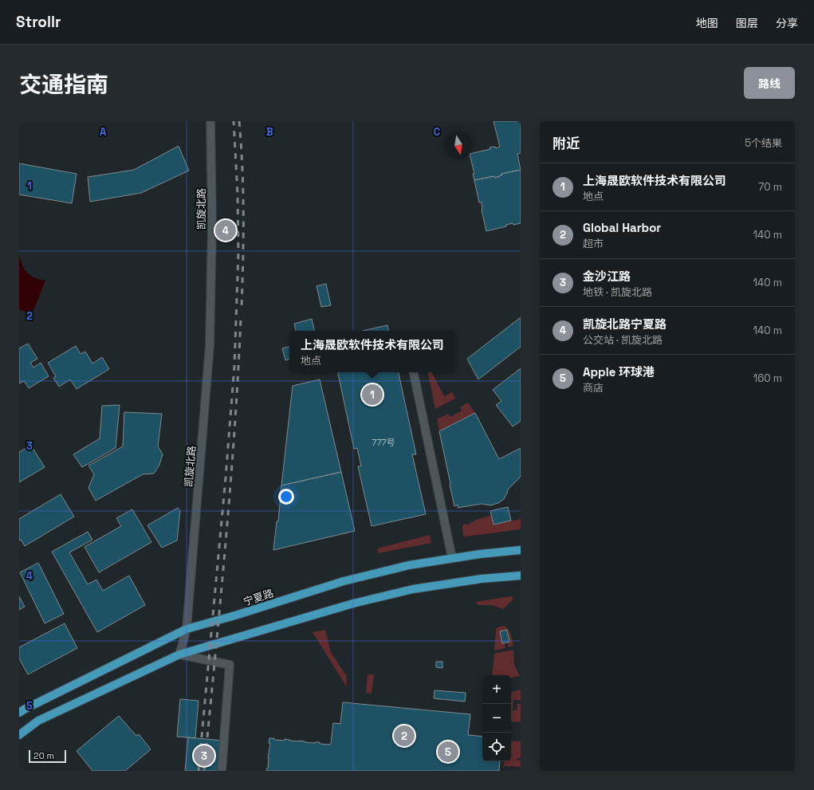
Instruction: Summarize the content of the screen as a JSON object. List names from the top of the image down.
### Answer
{
  "streets": {
    "main road": ["宁夏路"],
    "street": ["凯旋北路"]
  },
  "crossings": [
    ["凯旋北路", "宁夏路"]
  ],
  "house_numbers": ["777号"],
  "scale_bar": "20 m",
  "north": "bottom",
  "page": {
    "header": "Strollr",
    "nav": ["地图", "图层", "分享"],
    "title": "交通指南",
    "buttons": "路线",
    "heading": ["附近", "5个结果"],
    "list": [
      {
        "mark": "1",
        "name": "上海晟欧软件技术有限公司",
        "note": "地点",
        "value": "70 m"
      },
      {
        "mark": "2",
        "name": "Global Harbor",
        "note": "超市",
        "value": "140 m"
      },
      {
        "mark": "3",
        "name": "金沙江路",
        "note": "地铁 · 凯旋北路",
        "value": "140 m"
      },
      {
        "mark": "4",
        "name": "凯旋北路宁夏路",
        "note": "公交站 · 凯旋北路",
        "value": "140 m"
      },
      {
        "mark": "5",
        "name": "Apple 环球港",
        "note": "商店",
        "value": "160 m"
      }
    ],
    "pins": [
      "4",
      "1",
      "2",
      "5",
      "3"
    ],
    "popup": ["上海晟欧软件技术有限公司", "地点"],
    "map_buttons": ["+", "−"],
    "scale": "20 m"
  },
  "grid": {
    "columns": ["A", "B", "C"],
    "rows": [
      "1",
      "2",
      "3",
      "4",
      "5"
    ]
  }
}
